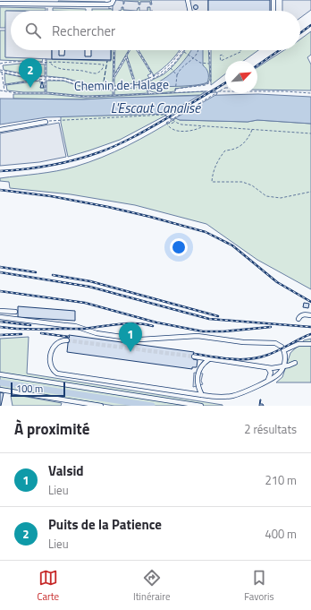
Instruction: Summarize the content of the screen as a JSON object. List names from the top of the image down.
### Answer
{
  "streets": {
    "path": ["Chemin de Halage"]
  },
  "water": ["L'Escaut Canalisé"],
  "scale_bar": "100 m",
  "north": "top right",
  "page": {
    "search": "Rechercher",
    "pins": ["2", "1"],
    "scale": "100 m",
    "heading": ["À proximité", "2 résultats"],
    "list": [
      {
        "mark": "1",
        "name": "Valsid",
        "note": "Lieu",
        "value": "210 m"
      },
      {
        "mark": "2",
        "name": "Puits de la Patience",
        "note": "Lieu",
        "value": "400 m"
      }
    ],
    "nav": ["Carte", "Itinéraire", "Favoris"]
  }
}
